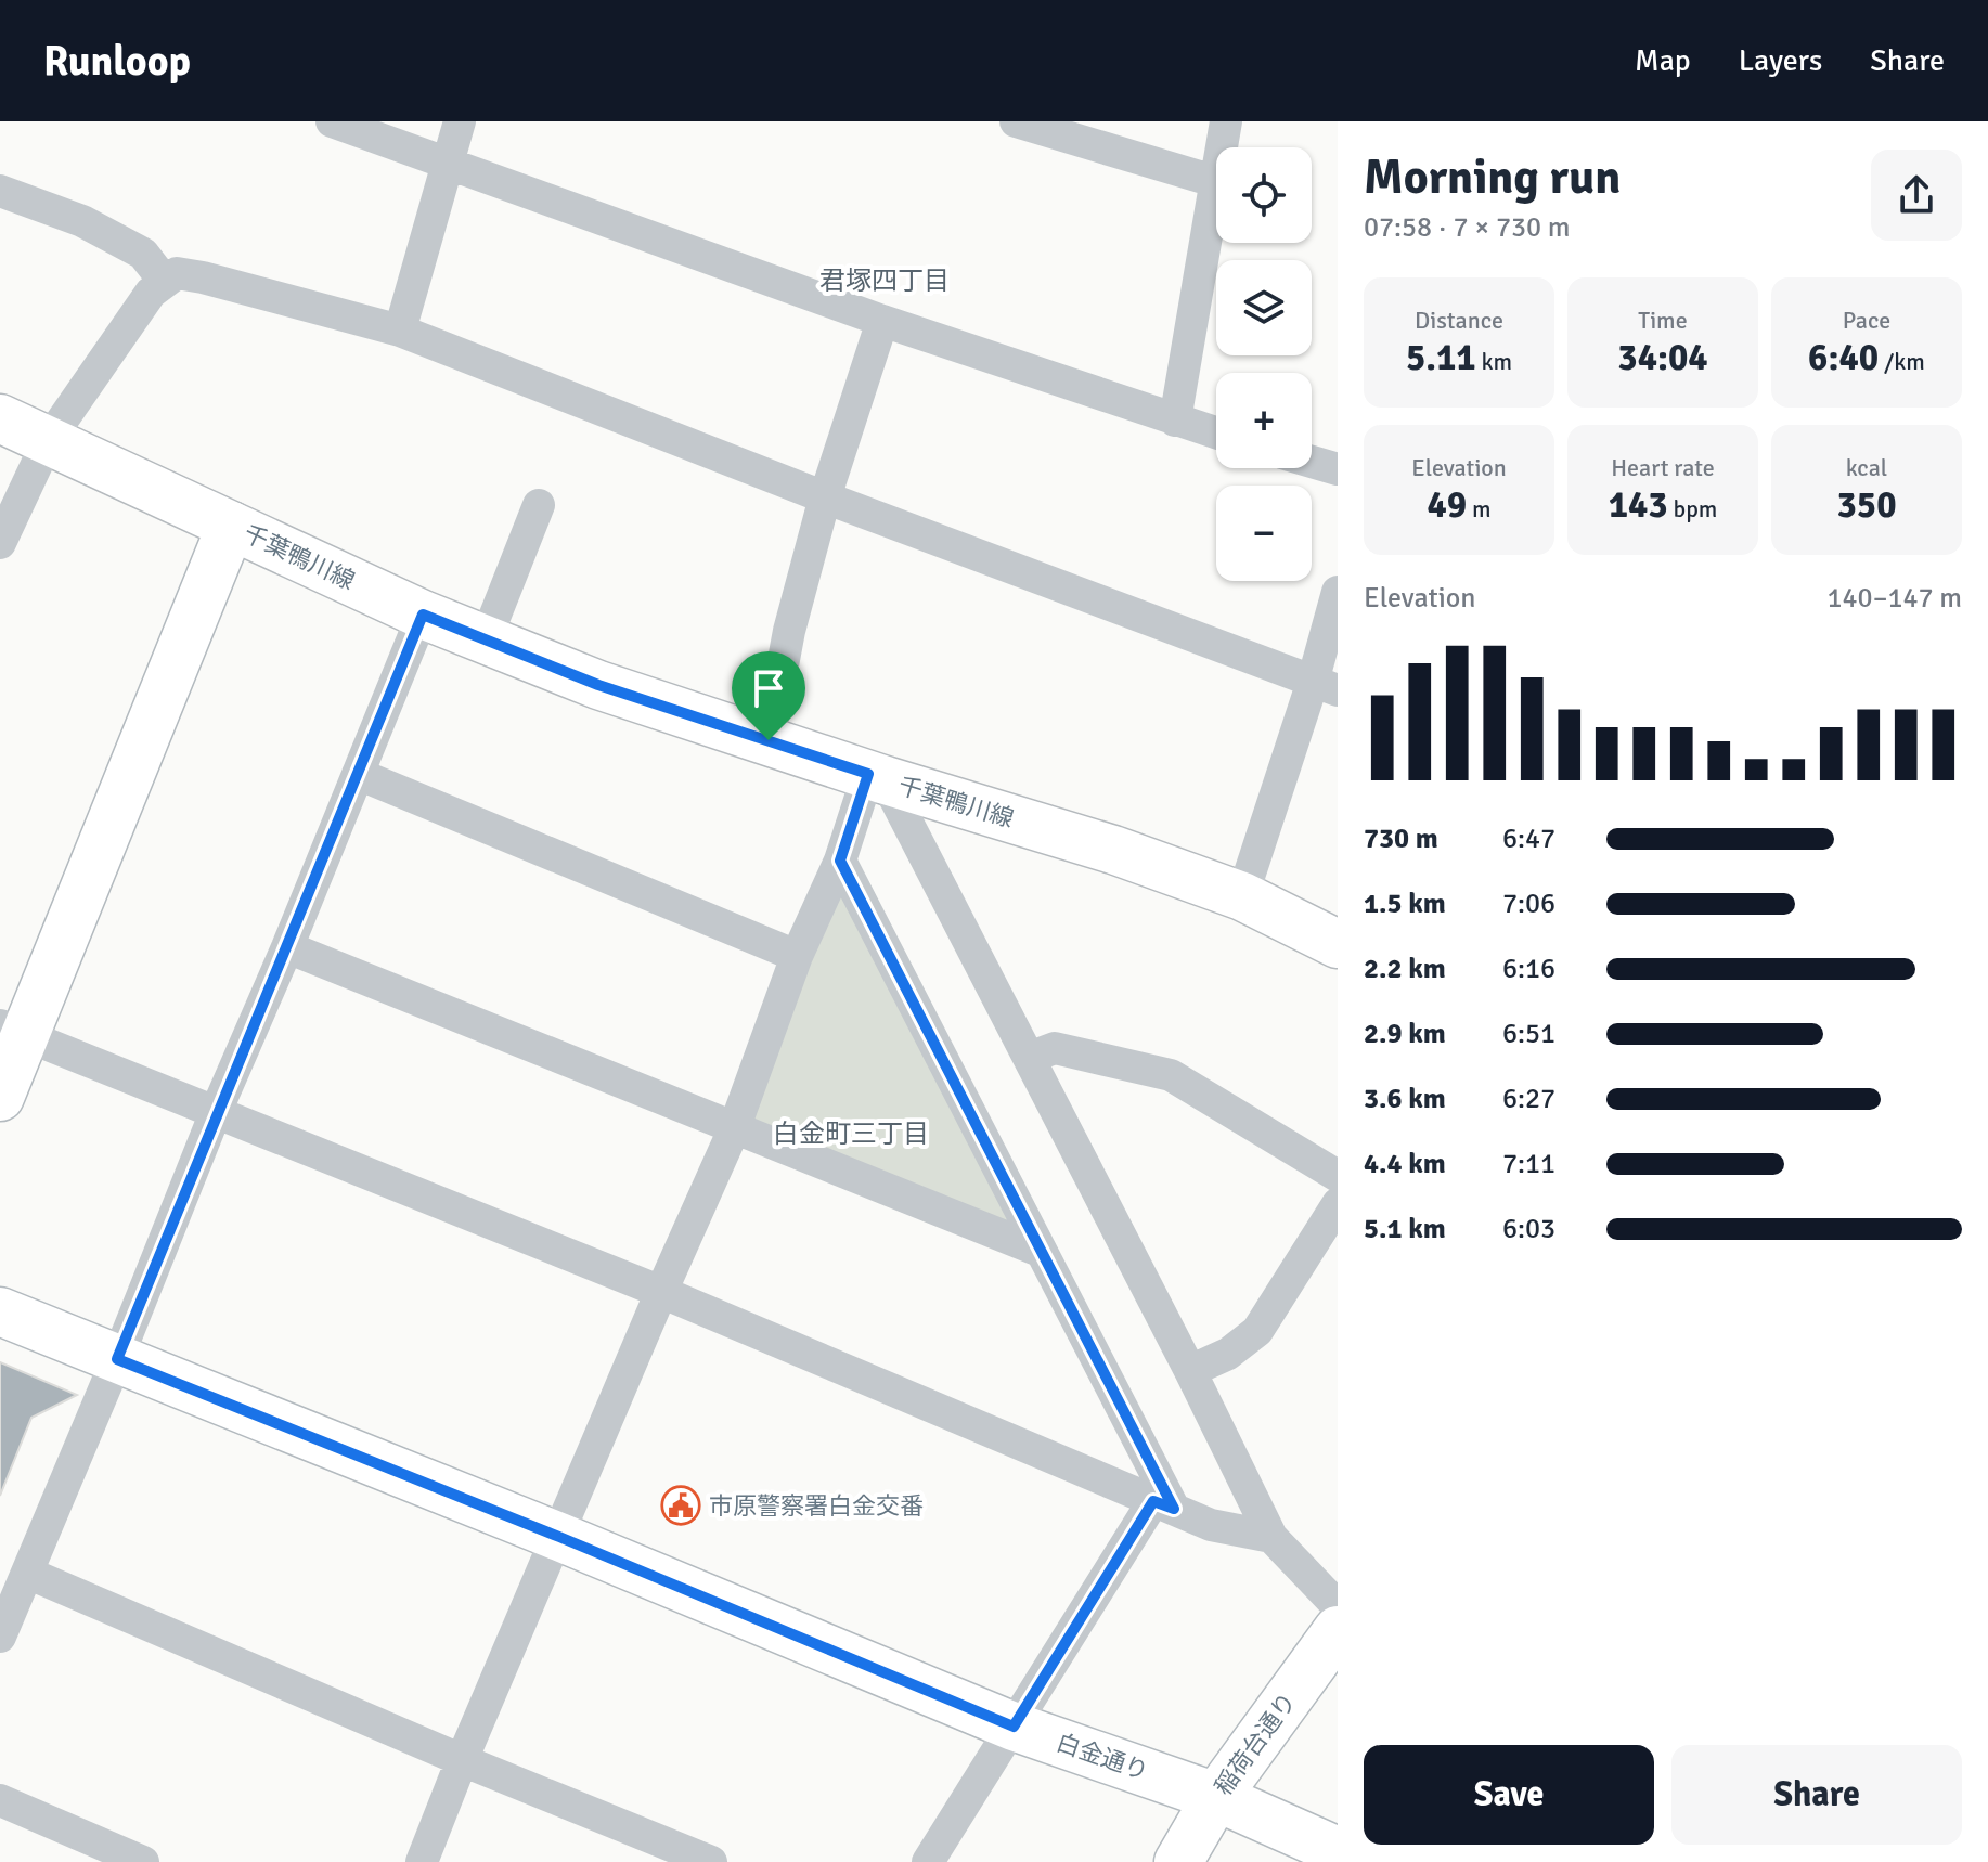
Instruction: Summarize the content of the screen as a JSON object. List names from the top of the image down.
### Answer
{
  "streets": {
    "street": ["千葉鴨川線", "稲荷台通り", "白金通り"]
  },
  "crossings": [
    ["稲荷台通り", "白金通り"]
  ],
  "districts": ["君塚四丁目", "白金町三丁目"],
  "places": {
    "public building": ["市原警察署白金交番"]
  },
  "page": {
    "header": "Runloop",
    "nav": ["Map", "Layers", "Share"],
    "heading": ["Morning run", "07:58 · 7 × 730 m"],
    "map_buttons": ["+", "−"],
    "stats": [
      ["Distance", "5.11 km"],
      ["Time", "34:04"],
      ["Pace", "6:40 /km"],
      ["Elevation", "49 m"],
      ["Heart rate", "143 bpm"],
      ["kcal", "350"]
    ],
    "chart": ["Elevation", "140–147 m"],
    "list": [
      {
        "name": "730 m",
        "note": "6:47"
      },
      {
        "name": "1.5 km",
        "note": "7:06"
      },
      {
        "name": "2.2 km",
        "note": "6:16"
      },
      {
        "name": "2.9 km",
        "note": "6:51"
      },
      {
        "name": "3.6 km",
        "note": "6:27"
      },
      {
        "name": "4.4 km",
        "note": "7:11"
      },
      {
        "name": "5.1 km",
        "note": "6:03"
      }
    ],
    "buttons": ["Save", "Share"]
  }
}
